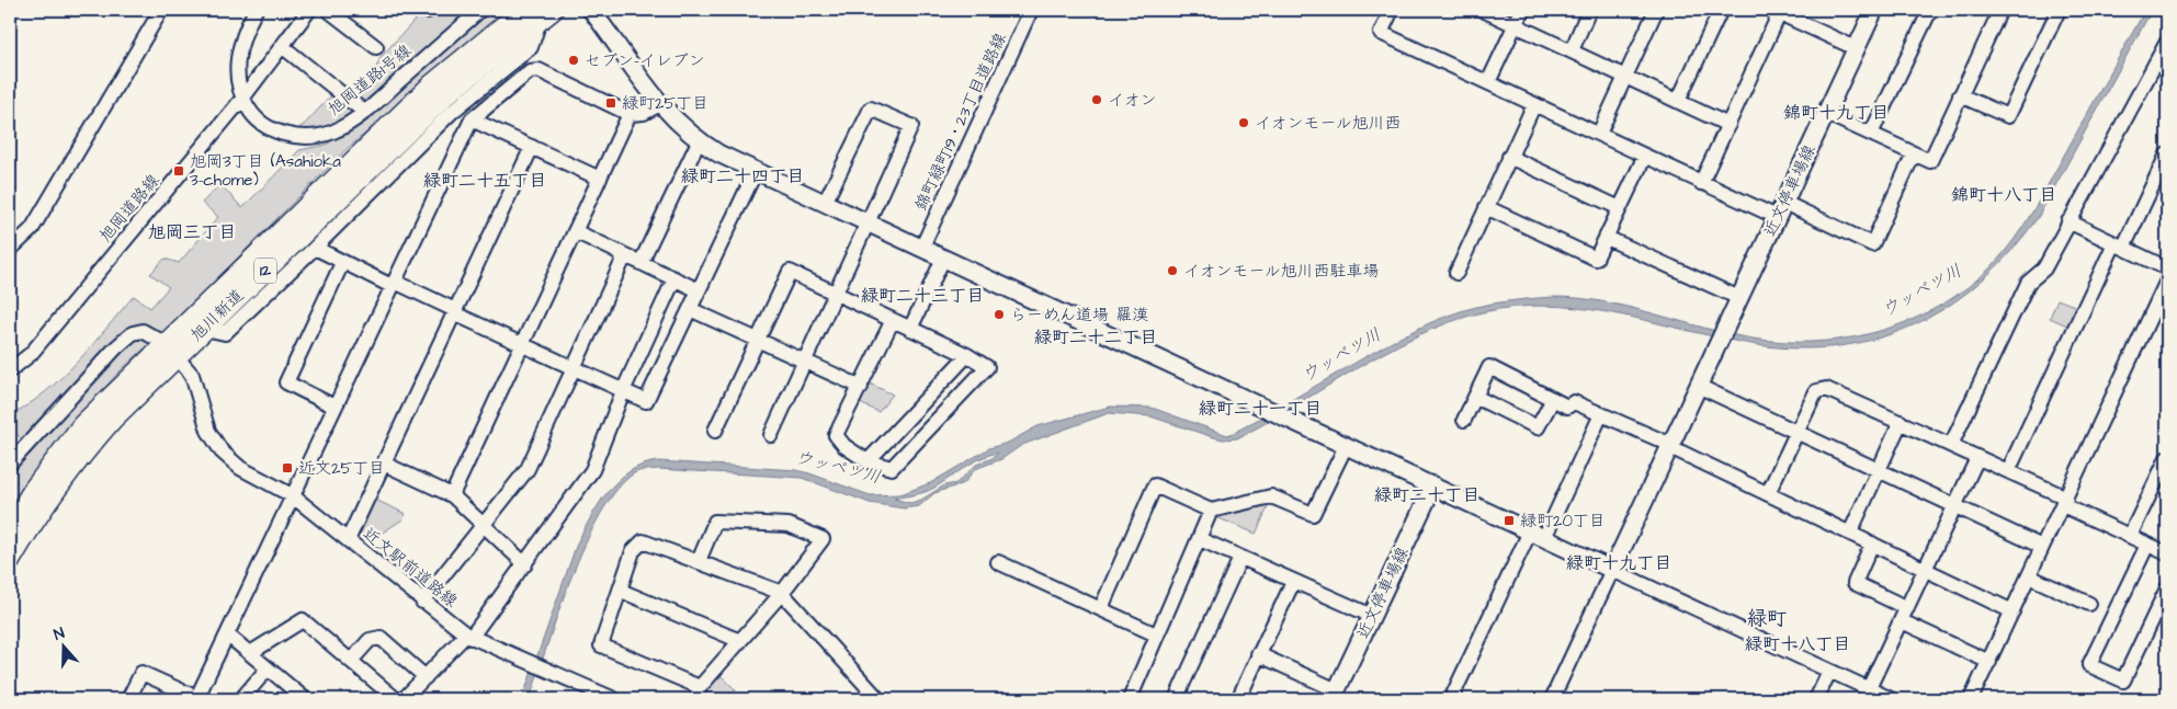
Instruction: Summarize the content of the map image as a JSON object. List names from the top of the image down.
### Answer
{
  "streets": {
    "highway": ["12", "旭川新道"],
    "main road": ["近文停車場線"],
    "street": [
      "旭岡道路1号線",
      "錦町緑町19・23丁目道路線",
      "旭岡道路線",
      "近文駅前道路線"
    ]
  },
  "crossings": [
    ["旭岡道路1号線", "旭岡道路線"],
    ["旭川新道", "近文駅前道路線"]
  ],
  "districts": [
    "錦町十九丁目",
    "緑町二十四丁目",
    "緑町二十五丁目",
    "錦町十八丁目",
    "旭岡三丁目",
    "緑町二十三丁目",
    "緑町二十二丁目",
    "緑町二十一丁目",
    "緑町二十丁目",
    "緑町十九丁目",
    "緑町",
    "緑町十八丁目"
  ],
  "water": ["ウッペツ川"],
  "places": {
    "other": [
      "セブン-イレブン",
      "イオン",
      "イオンモール旭川西",
      "イオンモール旭川西駐車場",
      "らーめん道場 羅漢"
    ],
    "transit": [
      "緑町25丁目",
      "旭岡3丁目 (Asahioka 3-chome)",
      "近文25丁目",
      "緑町20丁目"
    ]
  },
  "north": "top"
}
